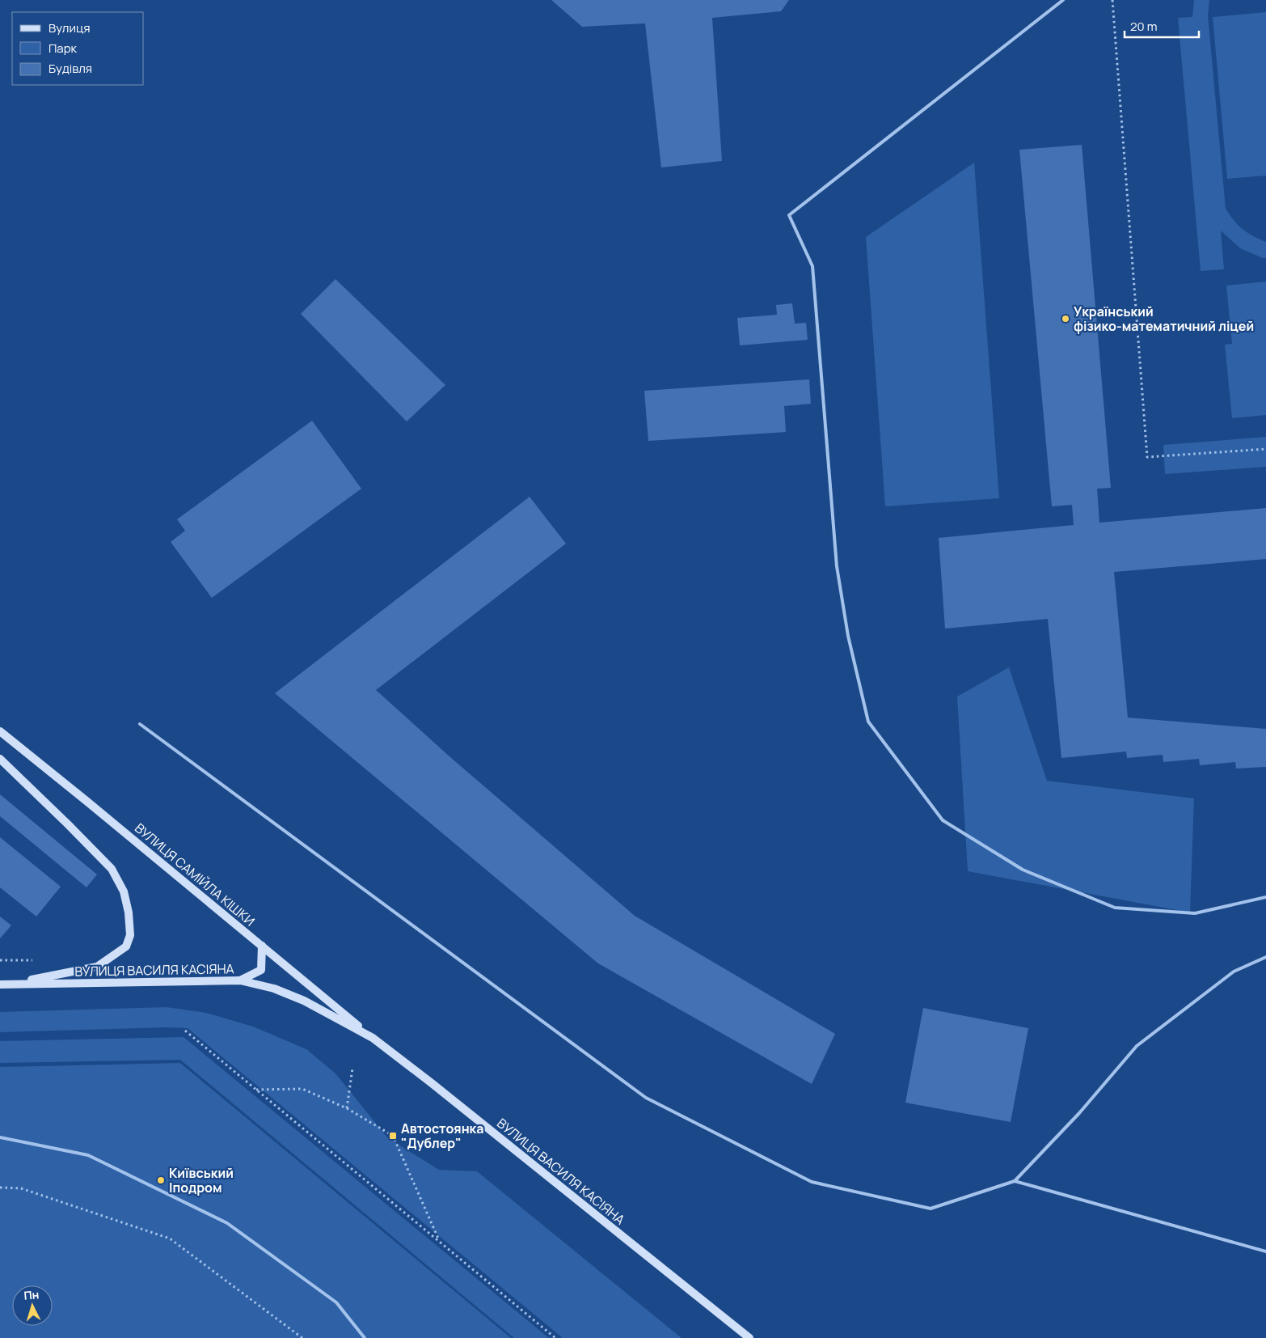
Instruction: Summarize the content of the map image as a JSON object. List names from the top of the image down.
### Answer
{
  "streets": {
    "street": ["ВУЛИЦЯ САМІЙЛА КІШКИ", "ВУЛИЦЯ ВАСИЛЯ КАСІЯНА"]
  },
  "crossings": [
    ["ВУЛИЦЯ САМІЙЛА КІШКИ", "ВУЛИЦЯ ВАСИЛЯ КАСІЯНА"]
  ],
  "places": {
    "other": ["Український фізико-математичний ліцей", "Київський Іподром"],
    "transit": ["Автостоянка \"Дублер\""]
  },
  "legend": ["Вулиця", "Парк", "Будівля"],
  "scale_bar": "20 m",
  "north": "top"
}
